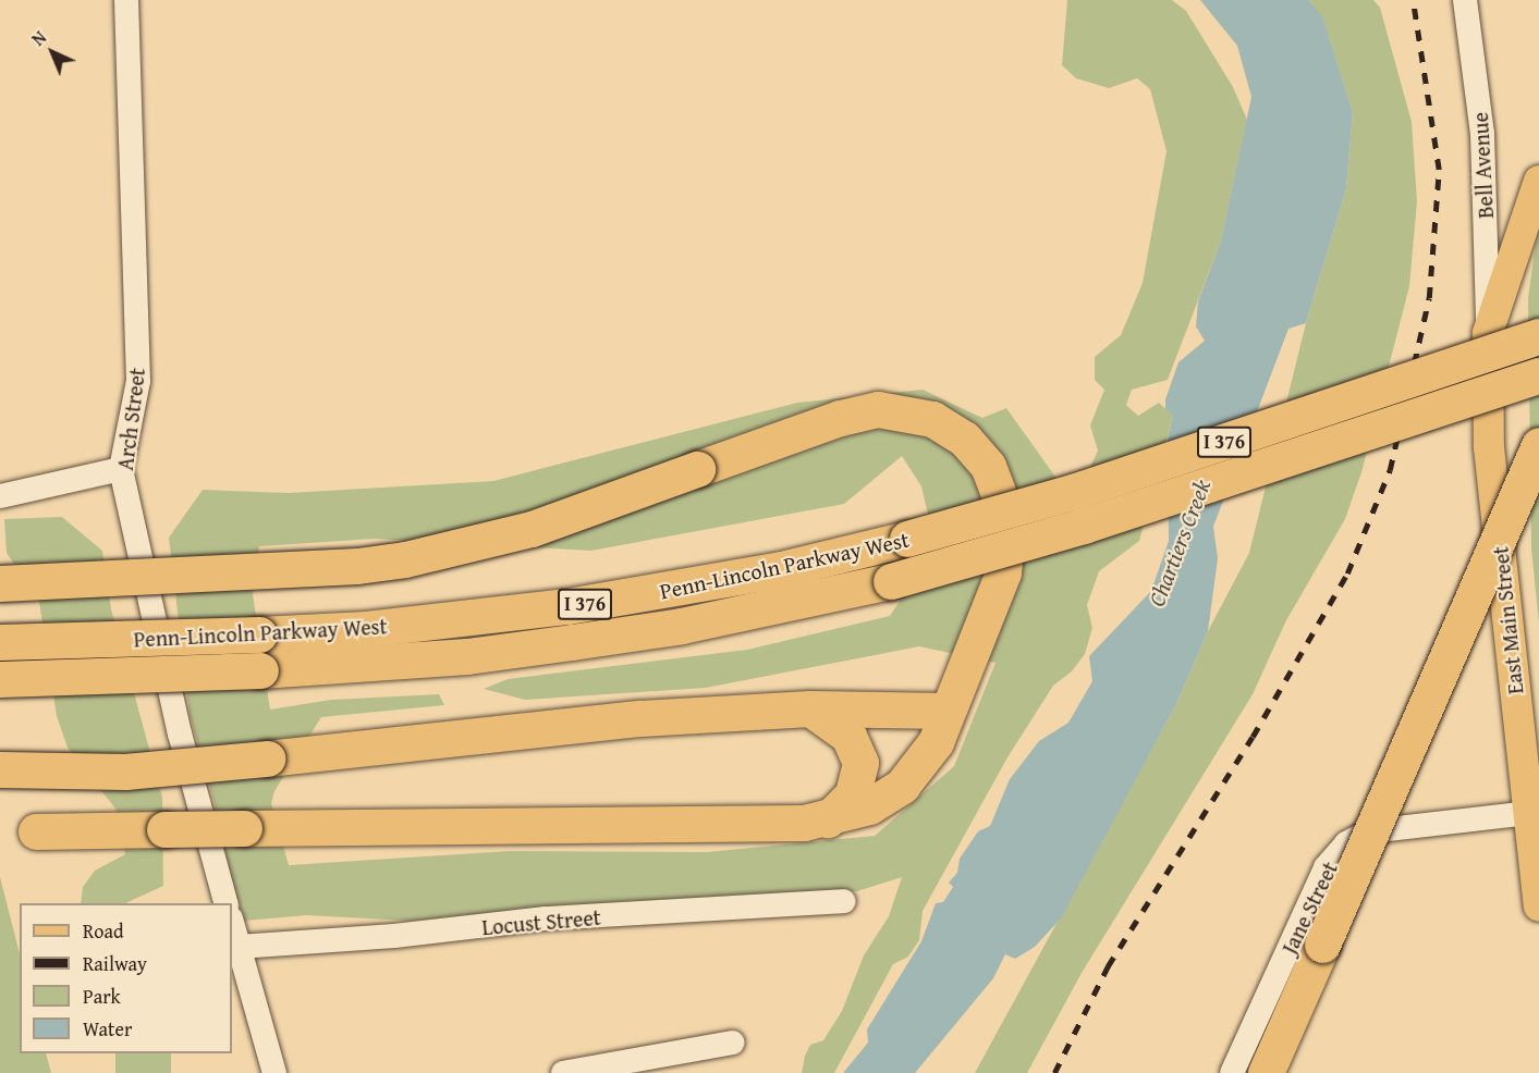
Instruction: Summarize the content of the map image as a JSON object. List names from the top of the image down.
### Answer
{
  "streets": {
    "highway": ["I 376", "Penn-Lincoln Parkway West"],
    "main road": ["East Main Street"],
    "street": [
      "Bell Avenue",
      "Arch Street",
      "Jane Street",
      "Locust Street"
    ]
  },
  "crossings": [
    ["Bell Avenue", "East Main Street"],
    ["East Main Street", "Jane Street"]
  ],
  "water": ["Chartiers Creek"],
  "legend": [
    "Road",
    "Railway",
    "Park",
    "Water"
  ],
  "north": "top left"
}
